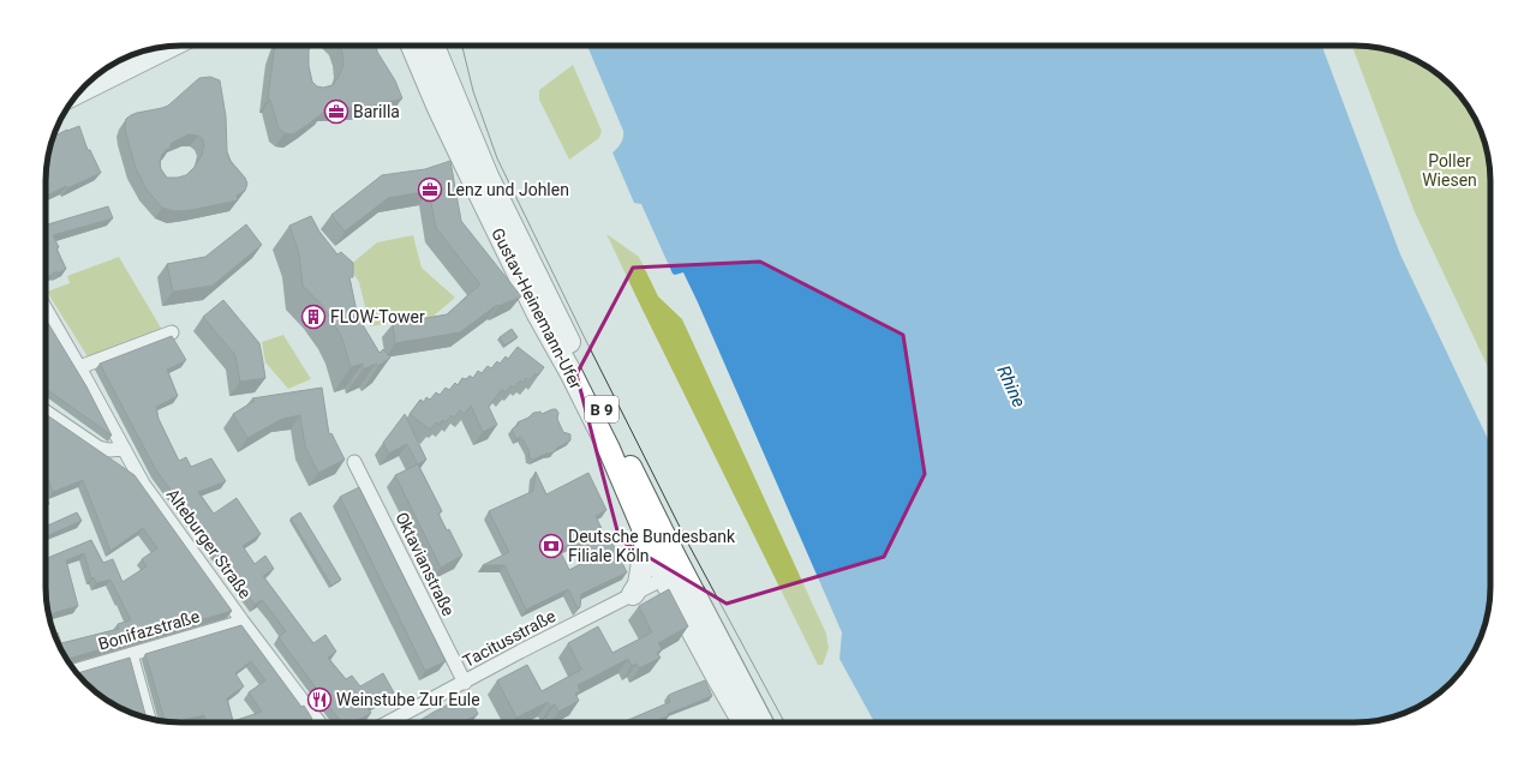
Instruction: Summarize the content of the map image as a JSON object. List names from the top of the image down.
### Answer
{
  "streets": {
    "main road": ["Gustav-Heinemann-Ufer", "B 9"],
    "street": [
      "Alteburger Straße",
      "Oktavianstraße",
      "Bonifazstraße",
      "Tacitusstraße"
    ]
  },
  "crossings": [
    ["Gustav-Heinemann-Ufer", "Tacitusstraße"],
    ["Alteburger Straße", "Bonifazstraße"],
    ["Oktavianstraße", "Tacitusstraße"]
  ],
  "water": ["Rhine"],
  "parks": ["Poller Wiesen"],
  "places": {
    "office": ["Barilla", "Lenz und Johlen"],
    "building": ["FLOW-Tower"],
    "bank": ["Deutsche Bundesbank Filiale Köln"],
    "restaurant": ["Weinstube Zur Eule"]
  }
}
